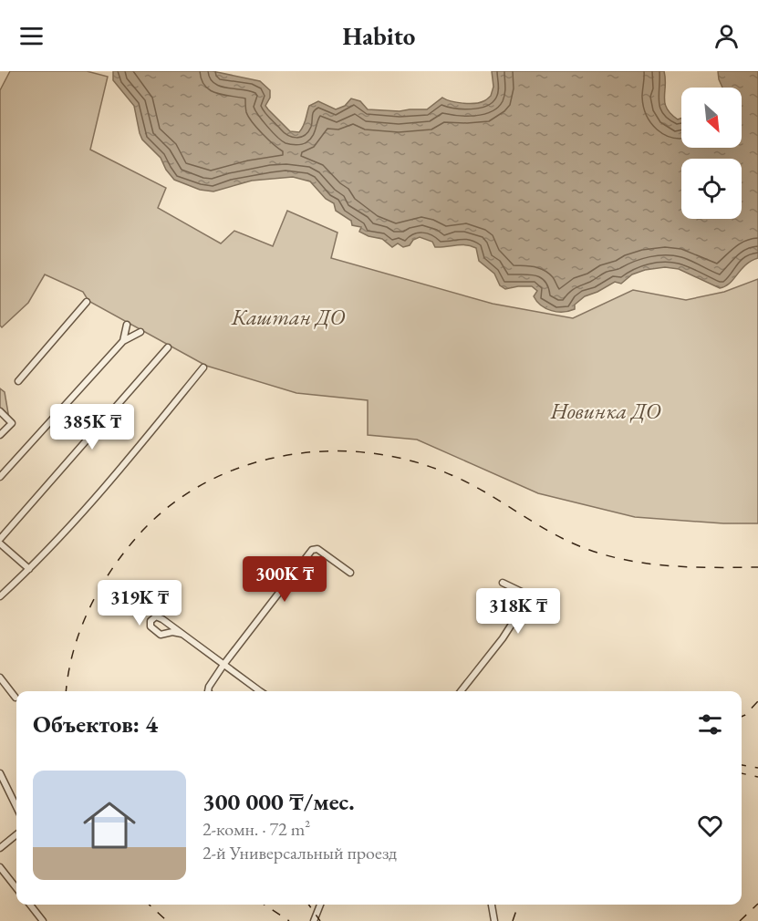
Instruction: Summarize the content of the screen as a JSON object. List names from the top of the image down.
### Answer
{
  "parks": ["Каштан ДО", "Новинка ДО"],
  "north": "bottom right",
  "page": {
    "header": "Habito",
    "price": [
      "385K ₸",
      "300K ₸",
      "319K ₸",
      "318K ₸"
    ],
    "heading": "Объектов: 4",
    "list": [
      {
        "name": "300 000 ₸/мес.",
        "note": "2-комн. · 72 m² · 2-й Универсальный проезд"
      }
    ]
  }
}
